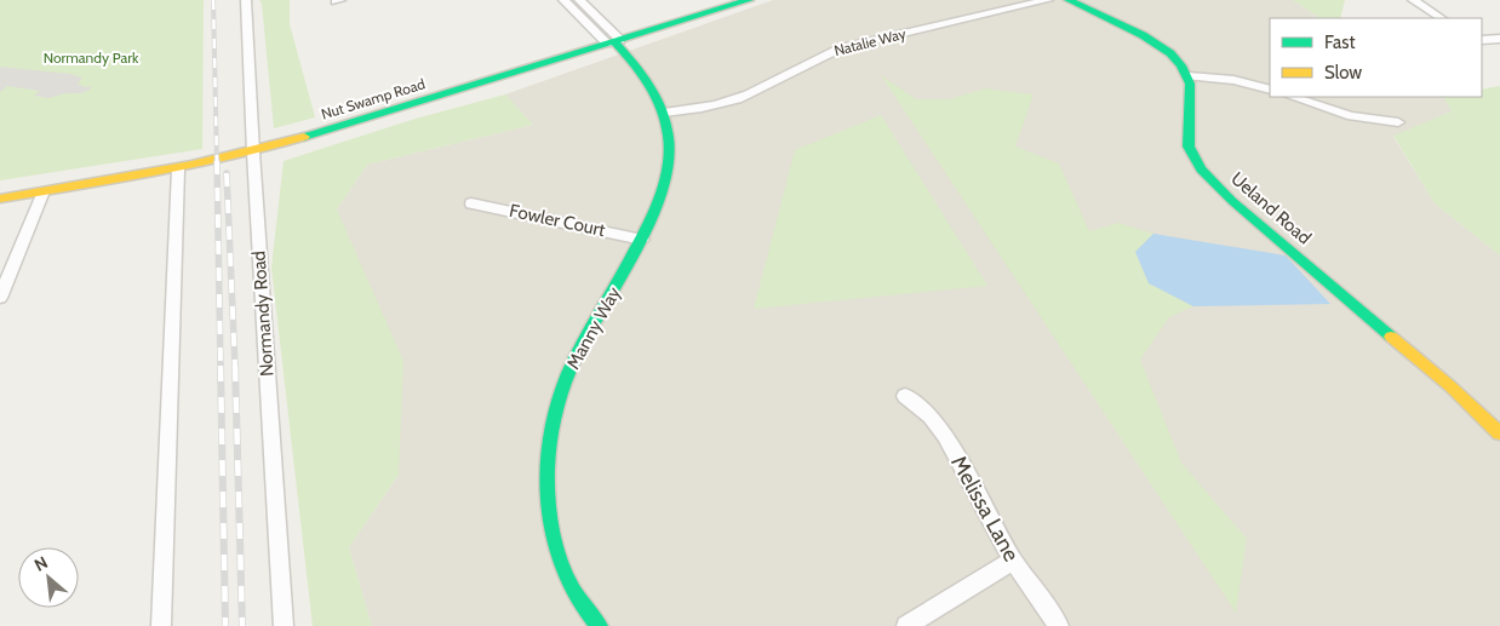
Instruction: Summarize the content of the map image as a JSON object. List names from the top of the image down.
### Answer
{
  "streets": {
    "street": [
      "Natalie Way",
      "Nut Swamp Road",
      "Ueland Road",
      "Fowler Court",
      "Normandy Road",
      "Manny Way",
      "Melissa Lane"
    ]
  },
  "crossings": [
    ["Natalie Way", "Manny Way"],
    ["Nut Swamp Road", "Normandy Road"],
    ["Nut Swamp Road", "Manny Way"],
    ["Fowler Court", "Manny Way"]
  ],
  "parks": ["Normandy Park"],
  "legend": ["Fast", "Slow"],
  "north": "top left"
}
